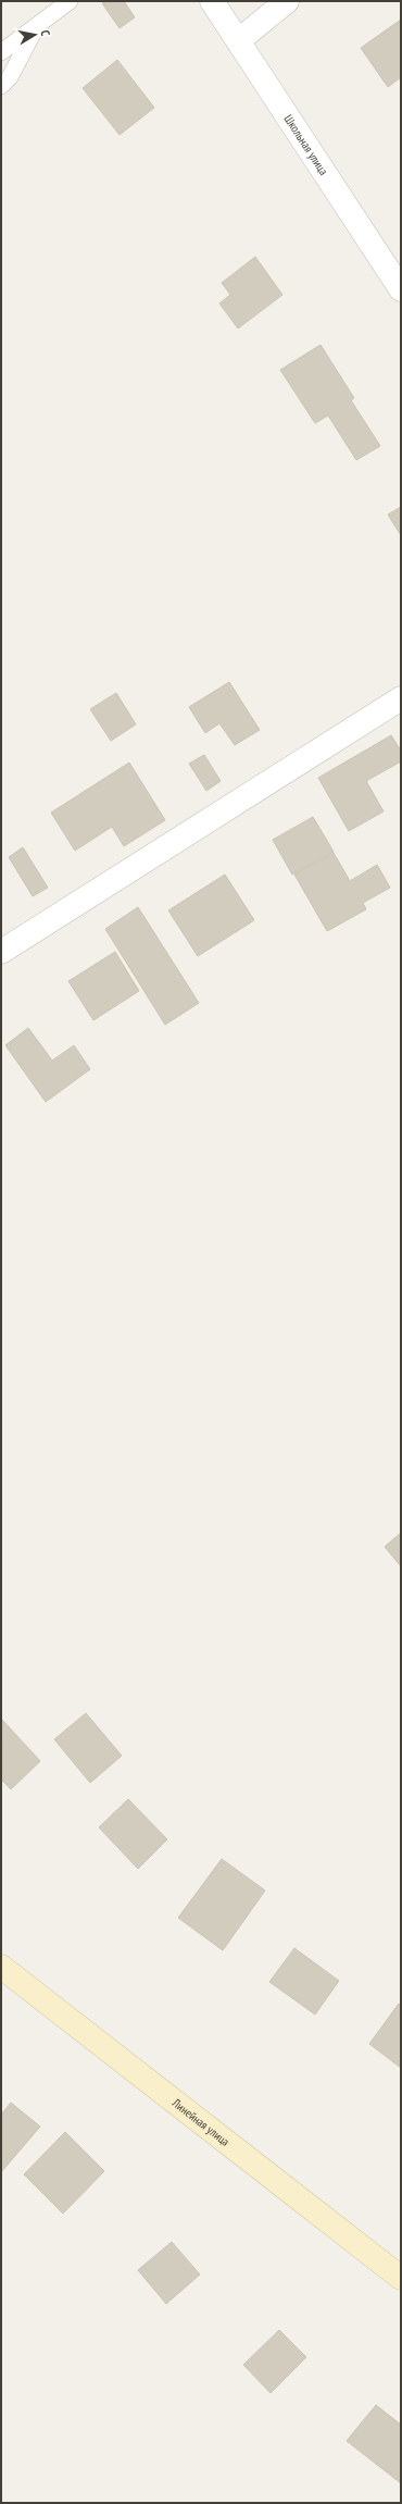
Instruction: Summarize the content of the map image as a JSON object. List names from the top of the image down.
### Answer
{
  "streets": {
    "main road": ["Линейная улица"],
    "street": ["Школьная улица"]
  },
  "north": "right"
}
